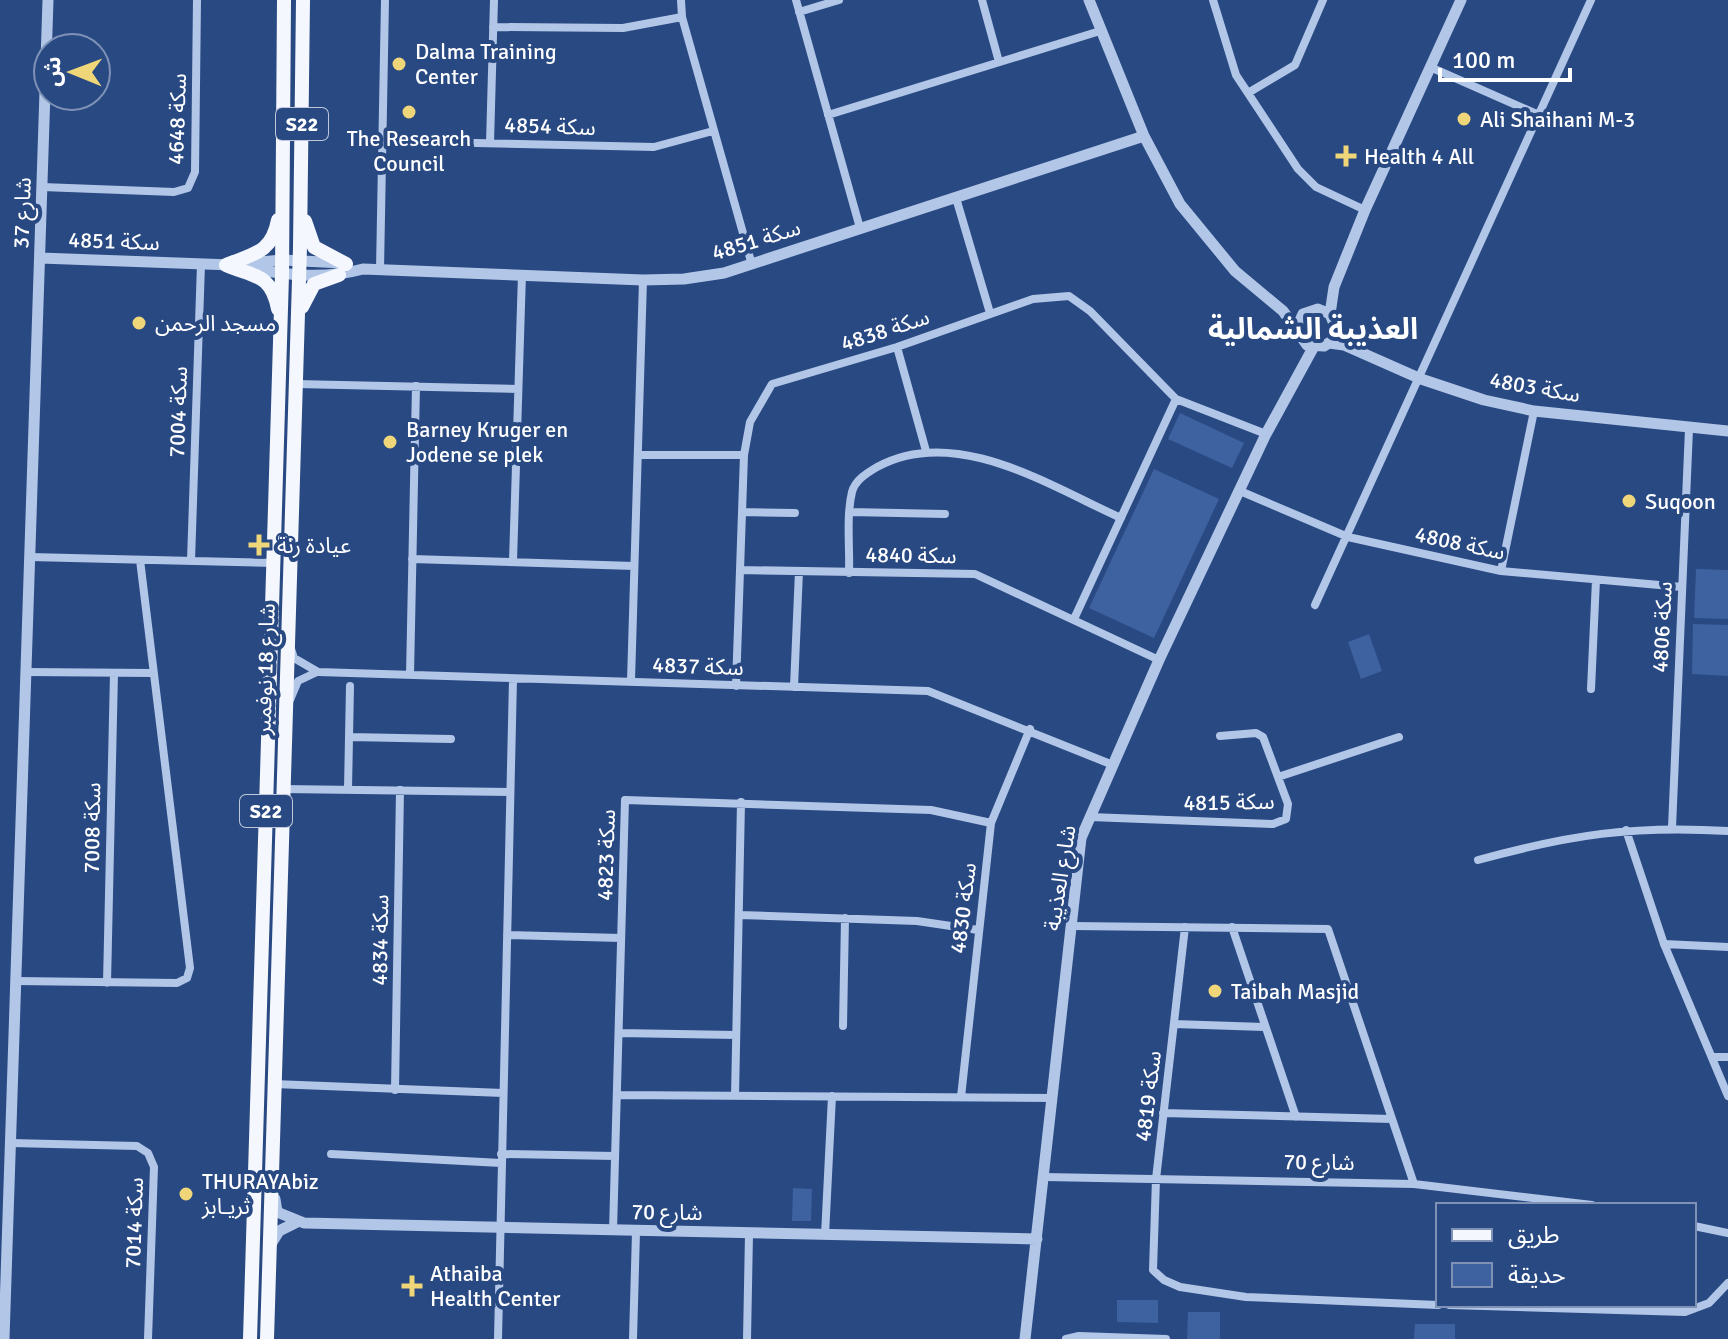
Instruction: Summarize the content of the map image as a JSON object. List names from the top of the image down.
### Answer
{
  "streets": {
    "main road": ["S22", "شارع 18 نوفمبر"],
    "street": [
      "سكة 4648",
      "سكة 4854",
      "شارع 37",
      "سكة 4851",
      "سكة 4838",
      "سكة 4803",
      "سكة 7004",
      "سكة 4808",
      "سكة 4840",
      "سكة 4806",
      "سكة 4837",
      "سكة 4815",
      "سكة 7008",
      "سكة 4823",
      "شارع العذيبة",
      "سكة 4830",
      "سكة 4834",
      "سكة 4819",
      "شارع 70",
      "سكة 7014"
    ]
  },
  "crossings": [
    ["سكة 4648", "شارع 37"],
    ["شارع 37", "سكة 4851"],
    ["شارع 37", "سكة 7014"],
    ["سكة 4851", "سكة 7004"],
    ["سكة 4851", "شارع 18 نوفمبر"],
    ["سكة 4838", "سكة 4840"],
    ["سكة 4838", "سكة 4837"],
    ["سكة 4838", "شارع العذيبة"],
    ["سكة 4803", "سكة 4806"],
    ["سكة 4803", "شارع العذيبة"],
    ["سكة 4808", "سكة 4806"],
    ["سكة 4808", "شارع العذيبة"],
    ["سكة 4840", "شارع العذيبة"],
    ["سكة 4837", "شارع العذيبة"],
    ["سكة 4837", "سكة 4830"],
    ["سكة 4815", "شارع العذيبة"],
    ["سكة 4823", "سكة 4830"],
    ["سكة 4823", "شارع 70"],
    ["شارع العذيبة", "شارع 70"],
    ["سكة 4819", "شارع 70"]
  ],
  "districts": ["العذيبة الشمالية"],
  "places": {
    "other": [
      "Dalma Training Center",
      "The Research Council",
      "Ali Shaihani M-3",
      "مسجد الرحمن",
      "Barney Kruger en Jodene se plek",
      "Suqoon",
      "Taibah Masjid",
      "THURAYAbiz ثريـابز"
    ],
    "health": ["Health 4 All", "عيادة رنة", "Athaiba Health Center"]
  },
  "legend": ["طريق", "حديقة"],
  "scale_bar": "100 m",
  "north": "left"
}
